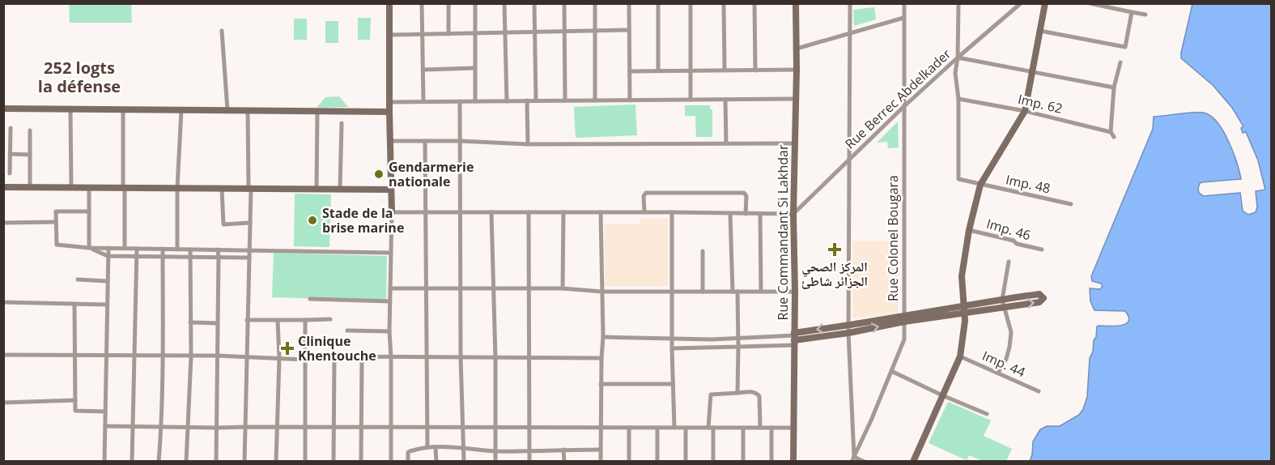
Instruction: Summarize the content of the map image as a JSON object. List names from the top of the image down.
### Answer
{
  "streets": {
    "main road": ["Rue Commandant Si Lakhdar"],
    "street": [
      "Rue Berrec Abdelkader",
      "Imp. 62",
      "Imp. 48",
      "Imp. 46",
      "Rue Colonel Bougara",
      "Imp. 44"
    ]
  },
  "crossings": [
    ["Rue Berrec Abdelkader", "Rue Commandant Si Lakhdar"],
    ["Rue Berrec Abdelkader", "Rue Colonel Bougara"],
    ["Imp. 62", "Imp. 48"]
  ],
  "districts": ["252 logts la défense"],
  "places": {
    "other": ["Gendarmerie nationale", "Stade de la brise marine"],
    "health": ["المركز الصحي الجزائر شاطئ", "Clinique Khentouche"]
  }
}
